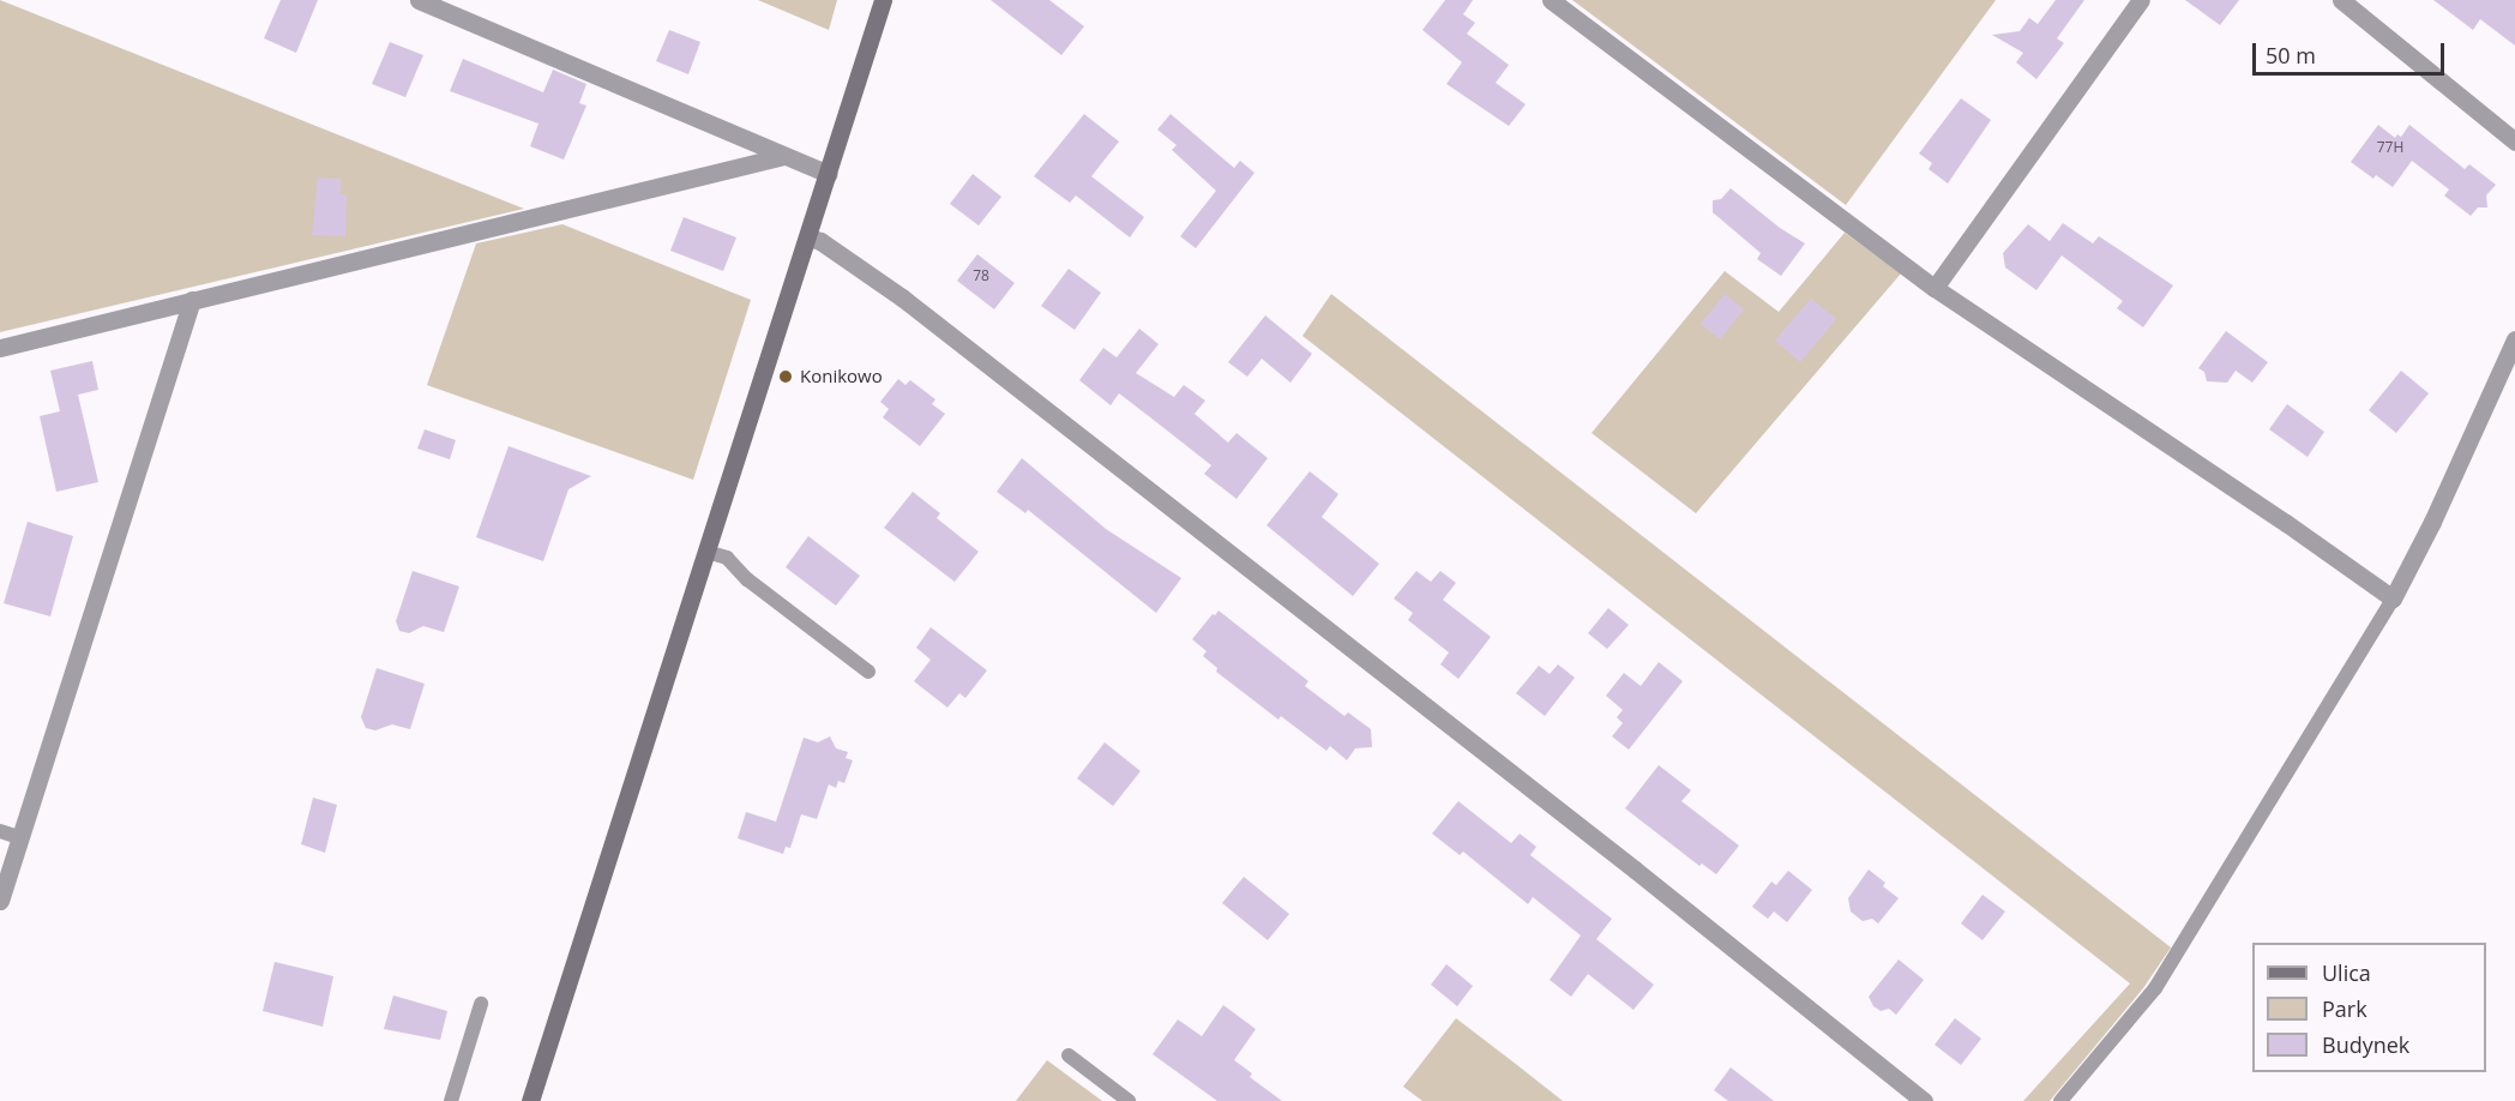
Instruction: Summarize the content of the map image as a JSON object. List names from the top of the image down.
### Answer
{
  "places": ["Konikowo"],
  "house_numbers": ["77H", "78"],
  "legend": ["Ulica", "Park", "Budynek"],
  "scale_bar": "50 m"
}
